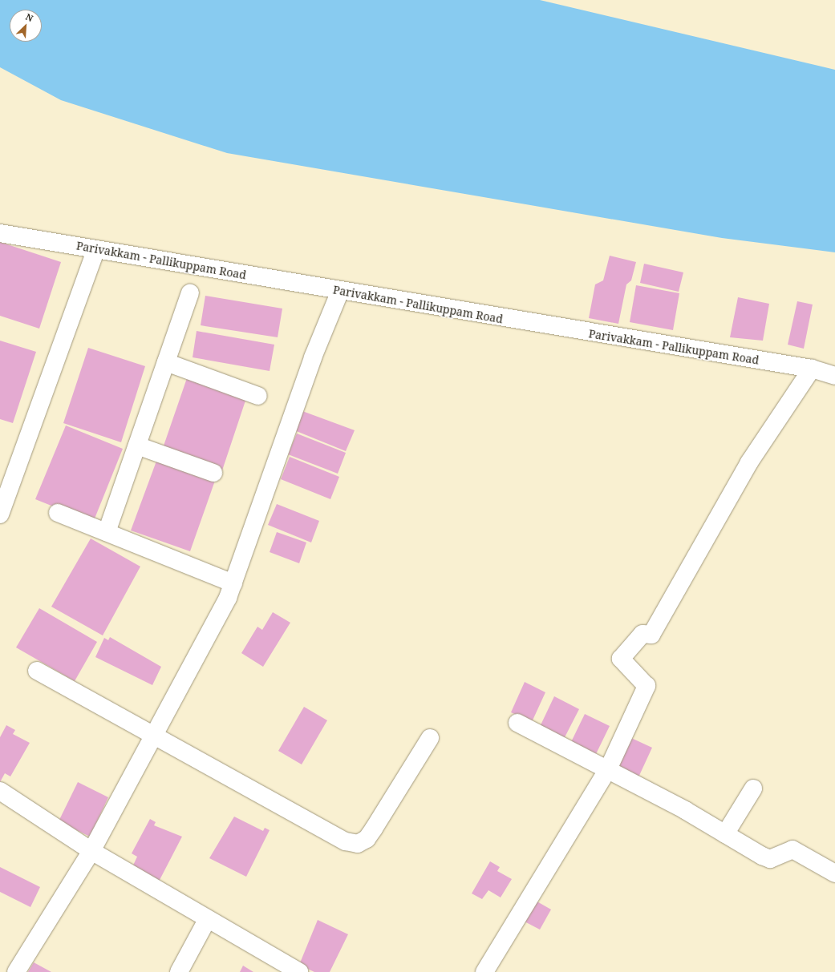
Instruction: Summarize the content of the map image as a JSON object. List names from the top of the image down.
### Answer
{
  "streets": {
    "street": ["Parivakkam - Pallikuppam Road"]
  },
  "north": "top right"
}
